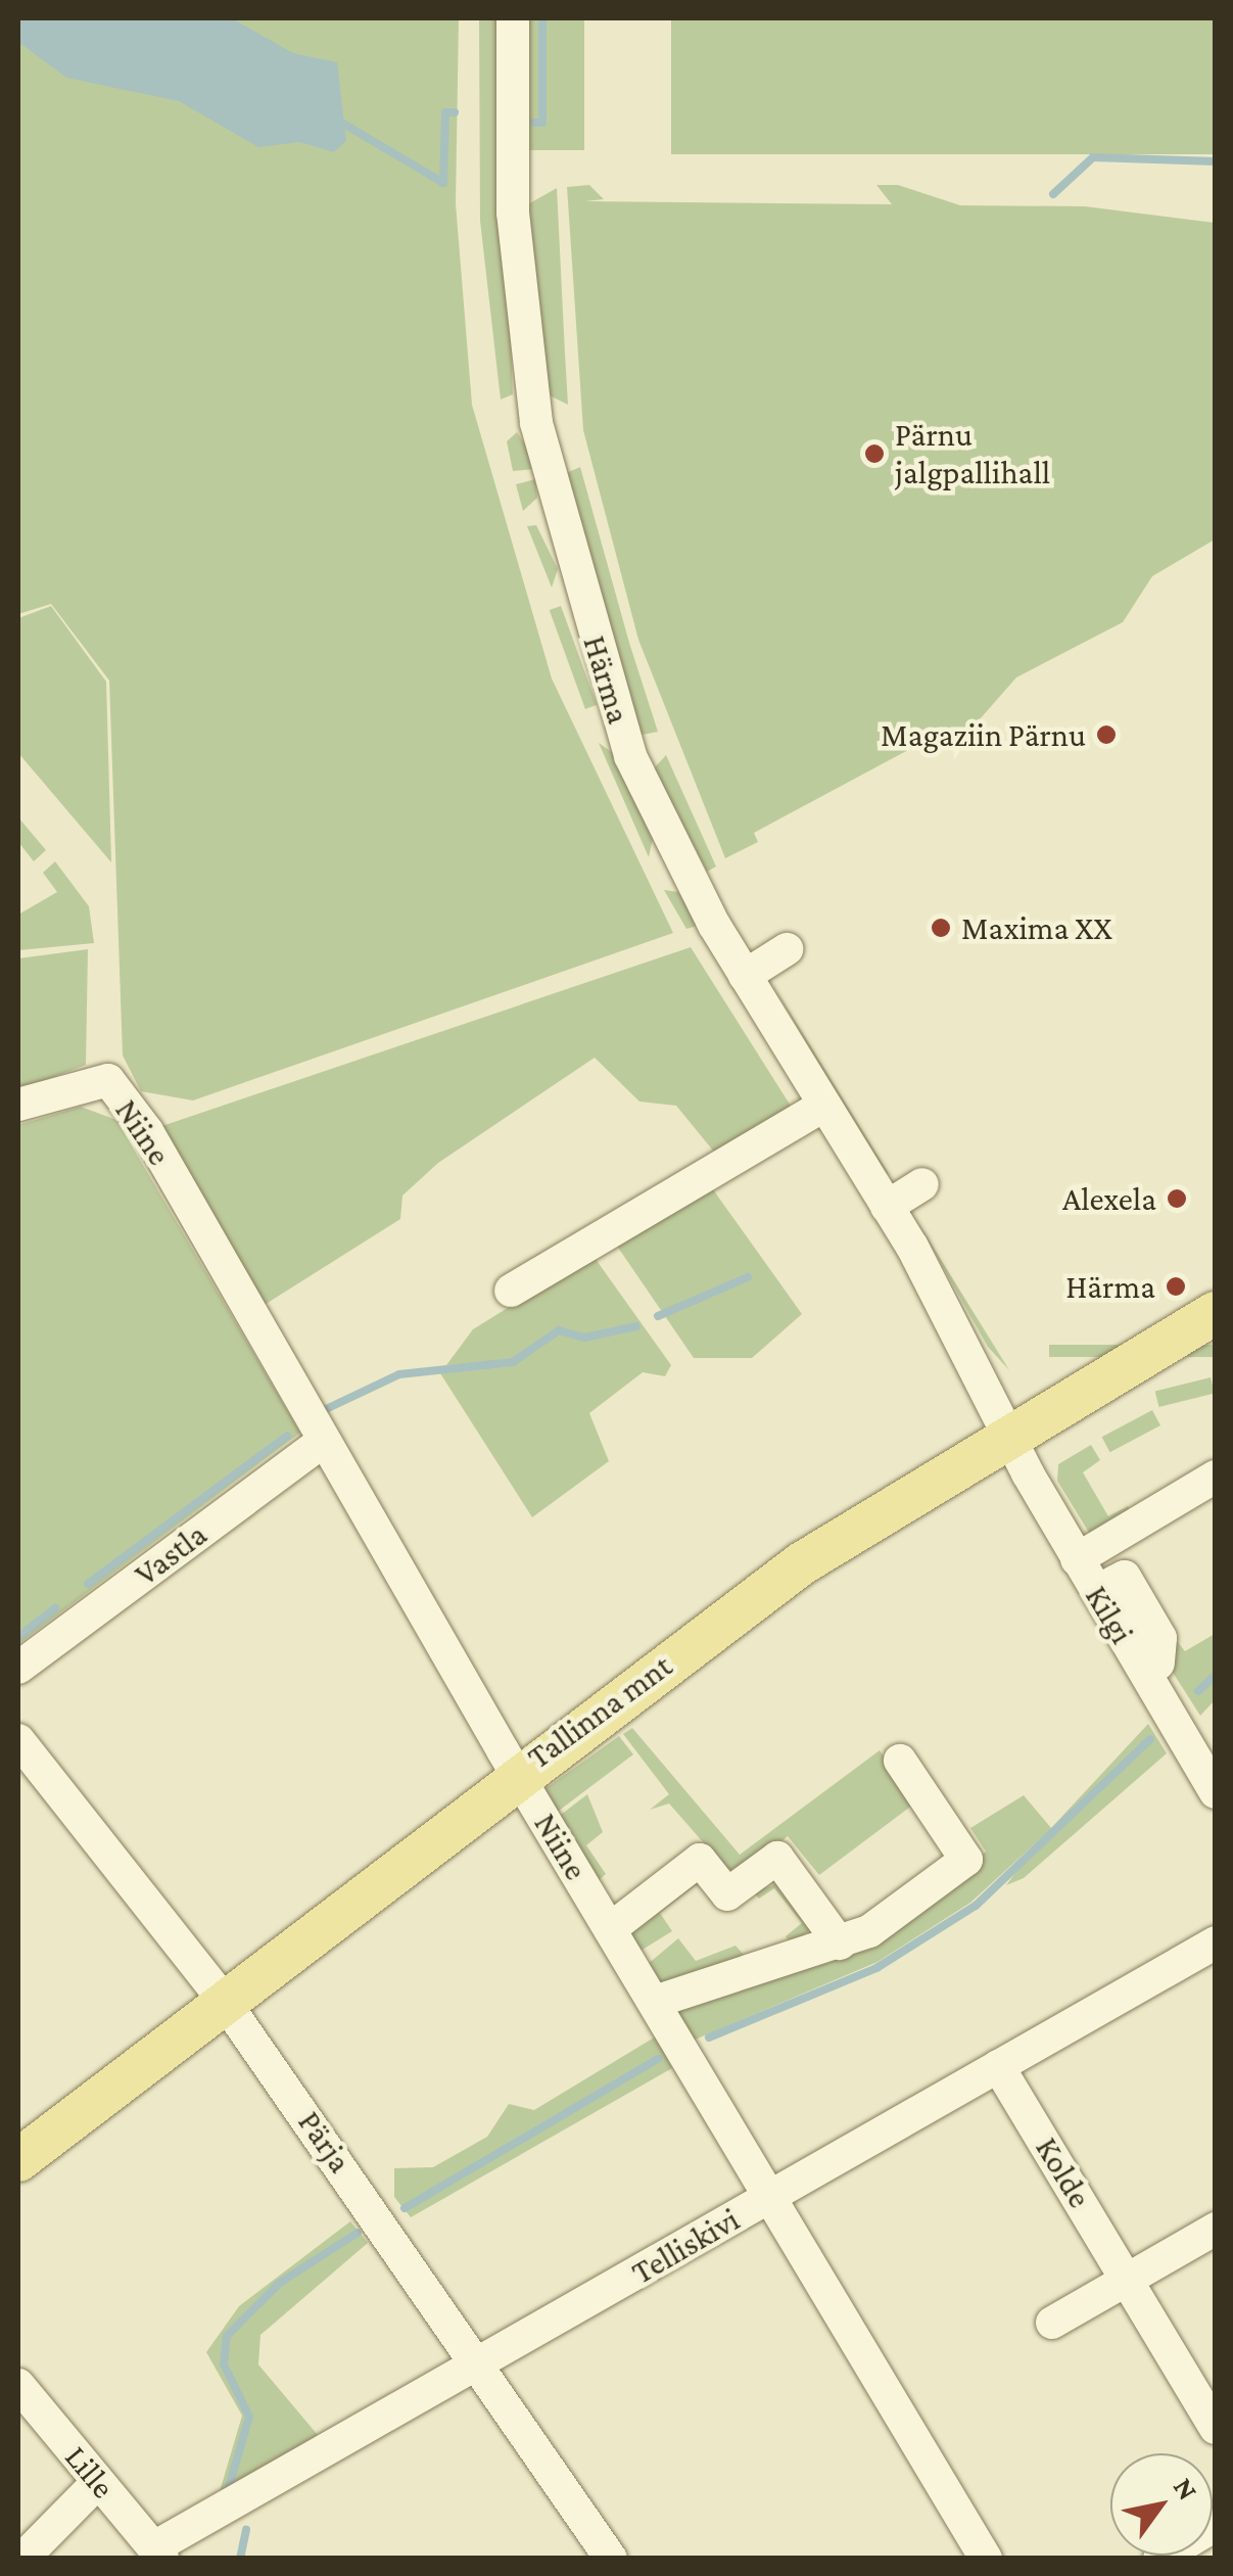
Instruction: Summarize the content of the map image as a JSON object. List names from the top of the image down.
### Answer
{
  "streets": {
    "main road": ["Tallinna mnt"],
    "street": [
      "Härma",
      "Niine",
      "Vastla",
      "Kilgi",
      "Pärja",
      "Kolde",
      "Telliskivi",
      "Lille"
    ]
  },
  "crossings": [
    ["Härma", "Kilgi"],
    ["Härma", "Tallinna mnt"],
    ["Niine", "Vastla"],
    ["Niine", "Tallinna mnt"],
    ["Niine", "Telliskivi"],
    ["Kilgi", "Tallinna mnt"],
    ["Tallinna mnt", "Pärja"],
    ["Pärja", "Telliskivi"],
    ["Kolde", "Telliskivi"],
    ["Telliskivi", "Lille"]
  ],
  "places": [
    "Pärnu jalgpallihall",
    "Magaziin Pärnu",
    "Maxima XX",
    "Alexela",
    "Härma"
  ],
  "north": "top right"
}
